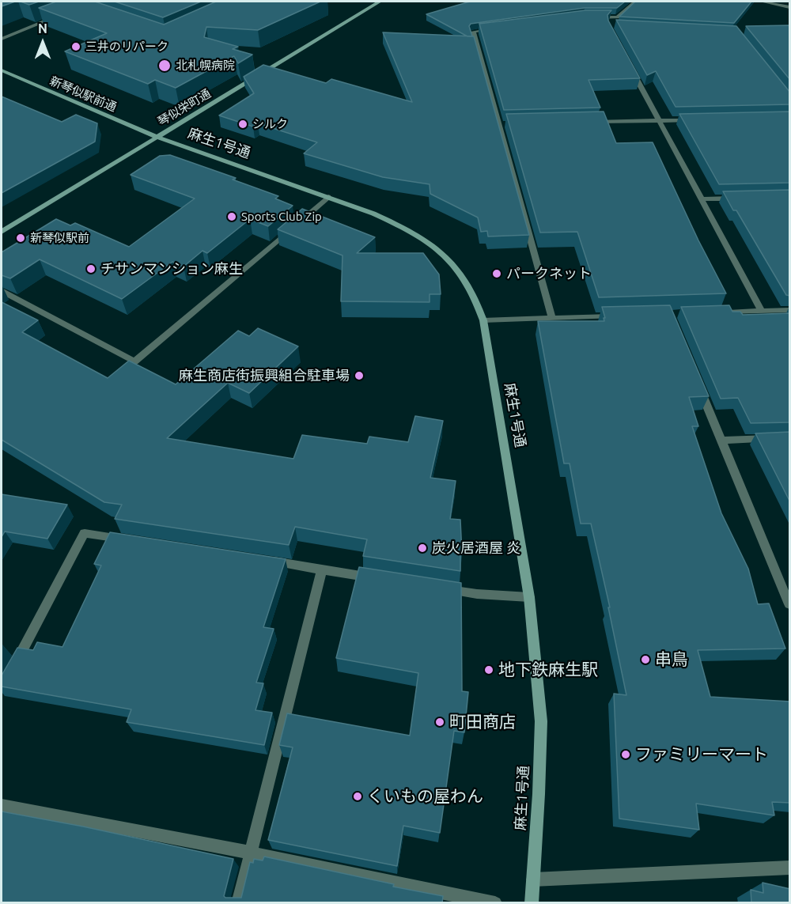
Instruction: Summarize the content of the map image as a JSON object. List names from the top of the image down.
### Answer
{
  "streets": {
    "street": ["新琴似駅前通", "琴似栄町通", "麻生1号通"]
  },
  "crossings": [
    ["新琴似駅前通", "琴似栄町通"],
    ["新琴似駅前通", "麻生1号通"],
    ["琴似栄町通", "麻生1号通"]
  ],
  "places": [
    "三井のリパーク",
    "北札幌病院",
    "シルク",
    "Sports Club Zip",
    "新琴似駅前",
    "チサンマンション麻生",
    "パークネット",
    "麻生商店街振興組合駐車場",
    "炭火居酒屋 炎",
    "串鳥",
    "地下鉄麻生駅",
    "町田商店",
    "ファミリーマート",
    "くいもの屋わん"
  ],
  "north": "top"
}
